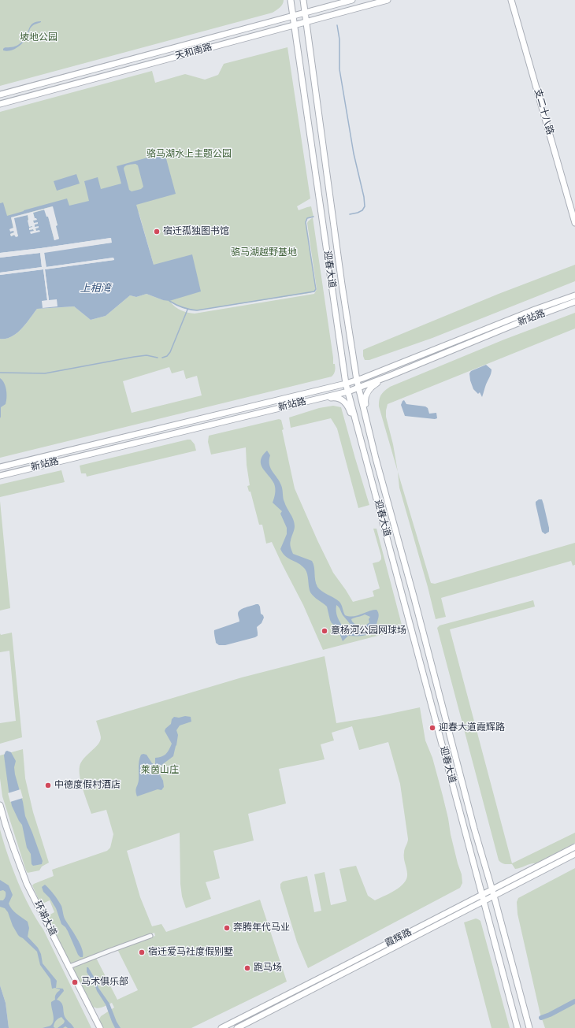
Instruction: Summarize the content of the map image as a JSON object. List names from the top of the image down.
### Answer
{
  "streets": {
    "street": [
      "天和南路",
      "支二十八路",
      "迎春大道",
      "新站路",
      "环湖大道",
      "霞辉路"
    ]
  },
  "crossings": [
    ["天和南路", "迎春大道"],
    ["迎春大道", "新站路"],
    ["迎春大道", "霞辉路"]
  ],
  "water": ["上相湾"],
  "parks": [
    "坡地公园",
    "骆马湖水上主题公园",
    "骆马湖越野基地",
    "莱茵山庄"
  ],
  "places": [
    "宿迁孤独图书馆",
    "意杨河公园网球场",
    "迎春大道霞辉路",
    "中德度假村酒店",
    "奔腾年代马业",
    "宿迁爱马社度假别墅",
    "跑马场",
    "马术俱乐部"
  ]
}
